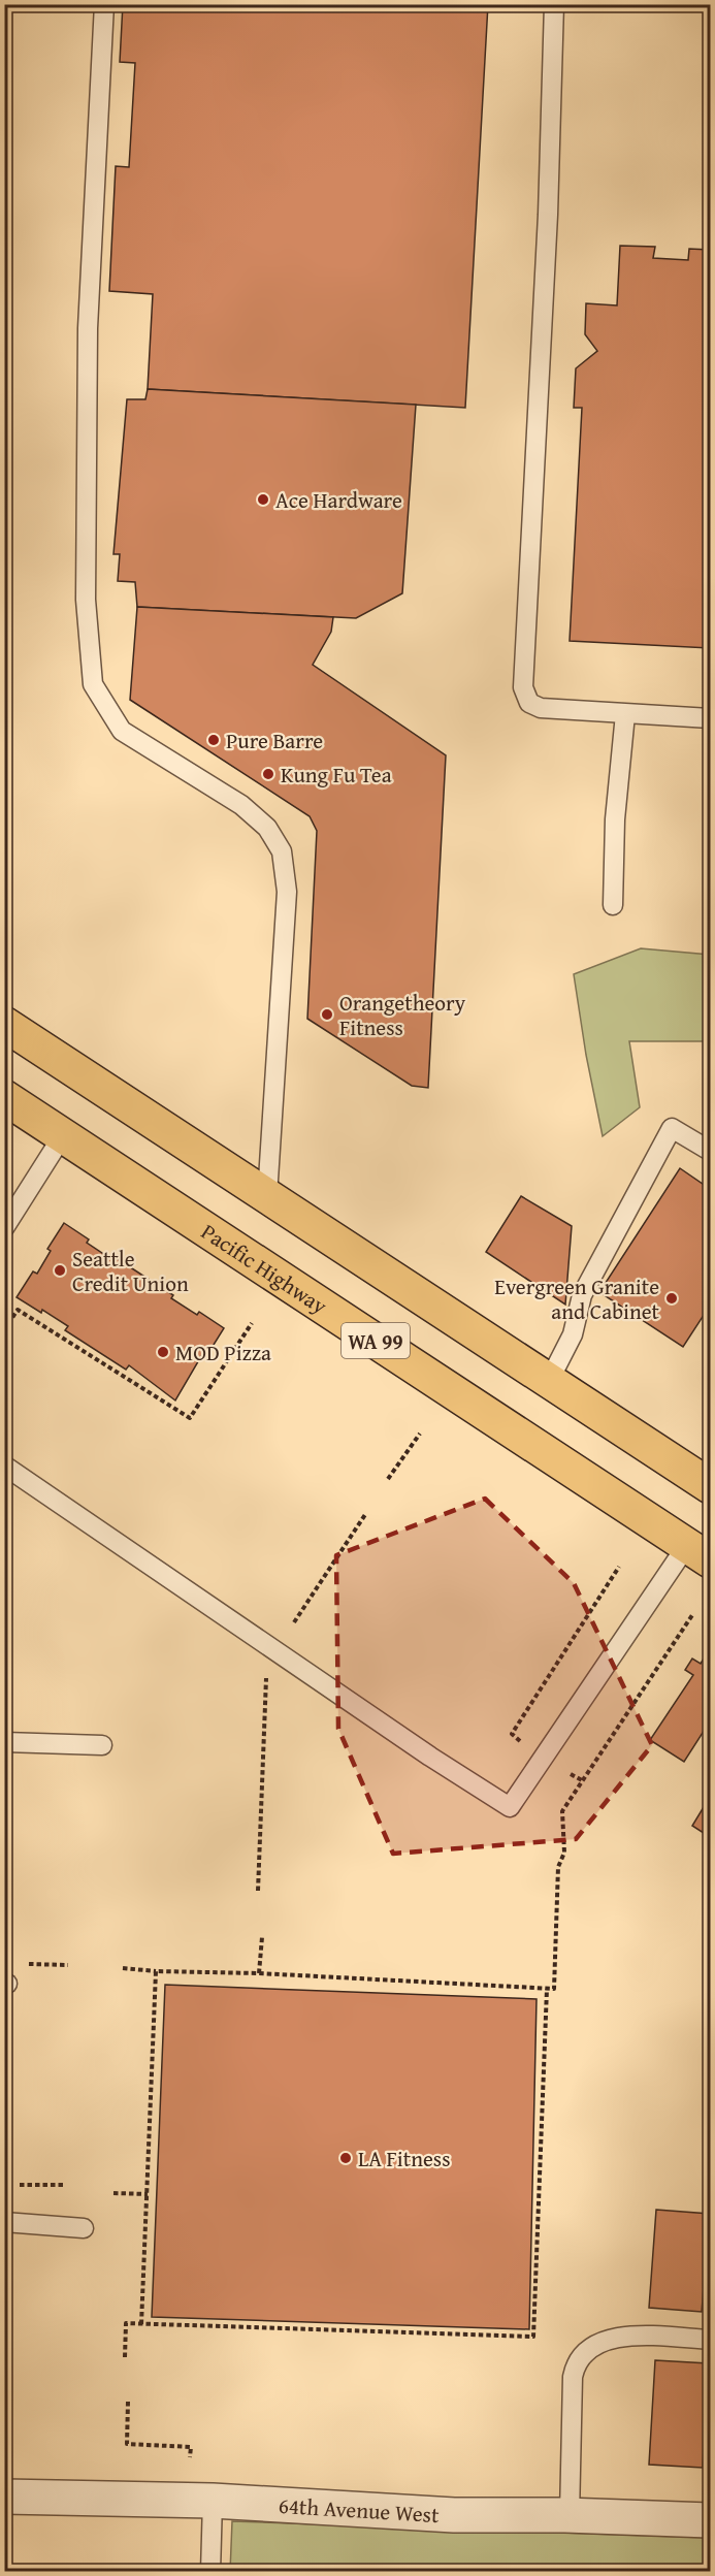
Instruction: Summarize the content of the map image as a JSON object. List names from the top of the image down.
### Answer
{
  "streets": {
    "highway": ["Pacific Highway", "WA 99"],
    "street": ["64th Avenue West"]
  },
  "places": [
    "Ace Hardware",
    "Pure Barre",
    "Kung Fu Tea",
    "Orangetheory Fitness",
    "Seattle Credit Union",
    "Evergreen Granite and Cabinet",
    "MOD Pizza",
    "LA Fitness"
  ]
}
